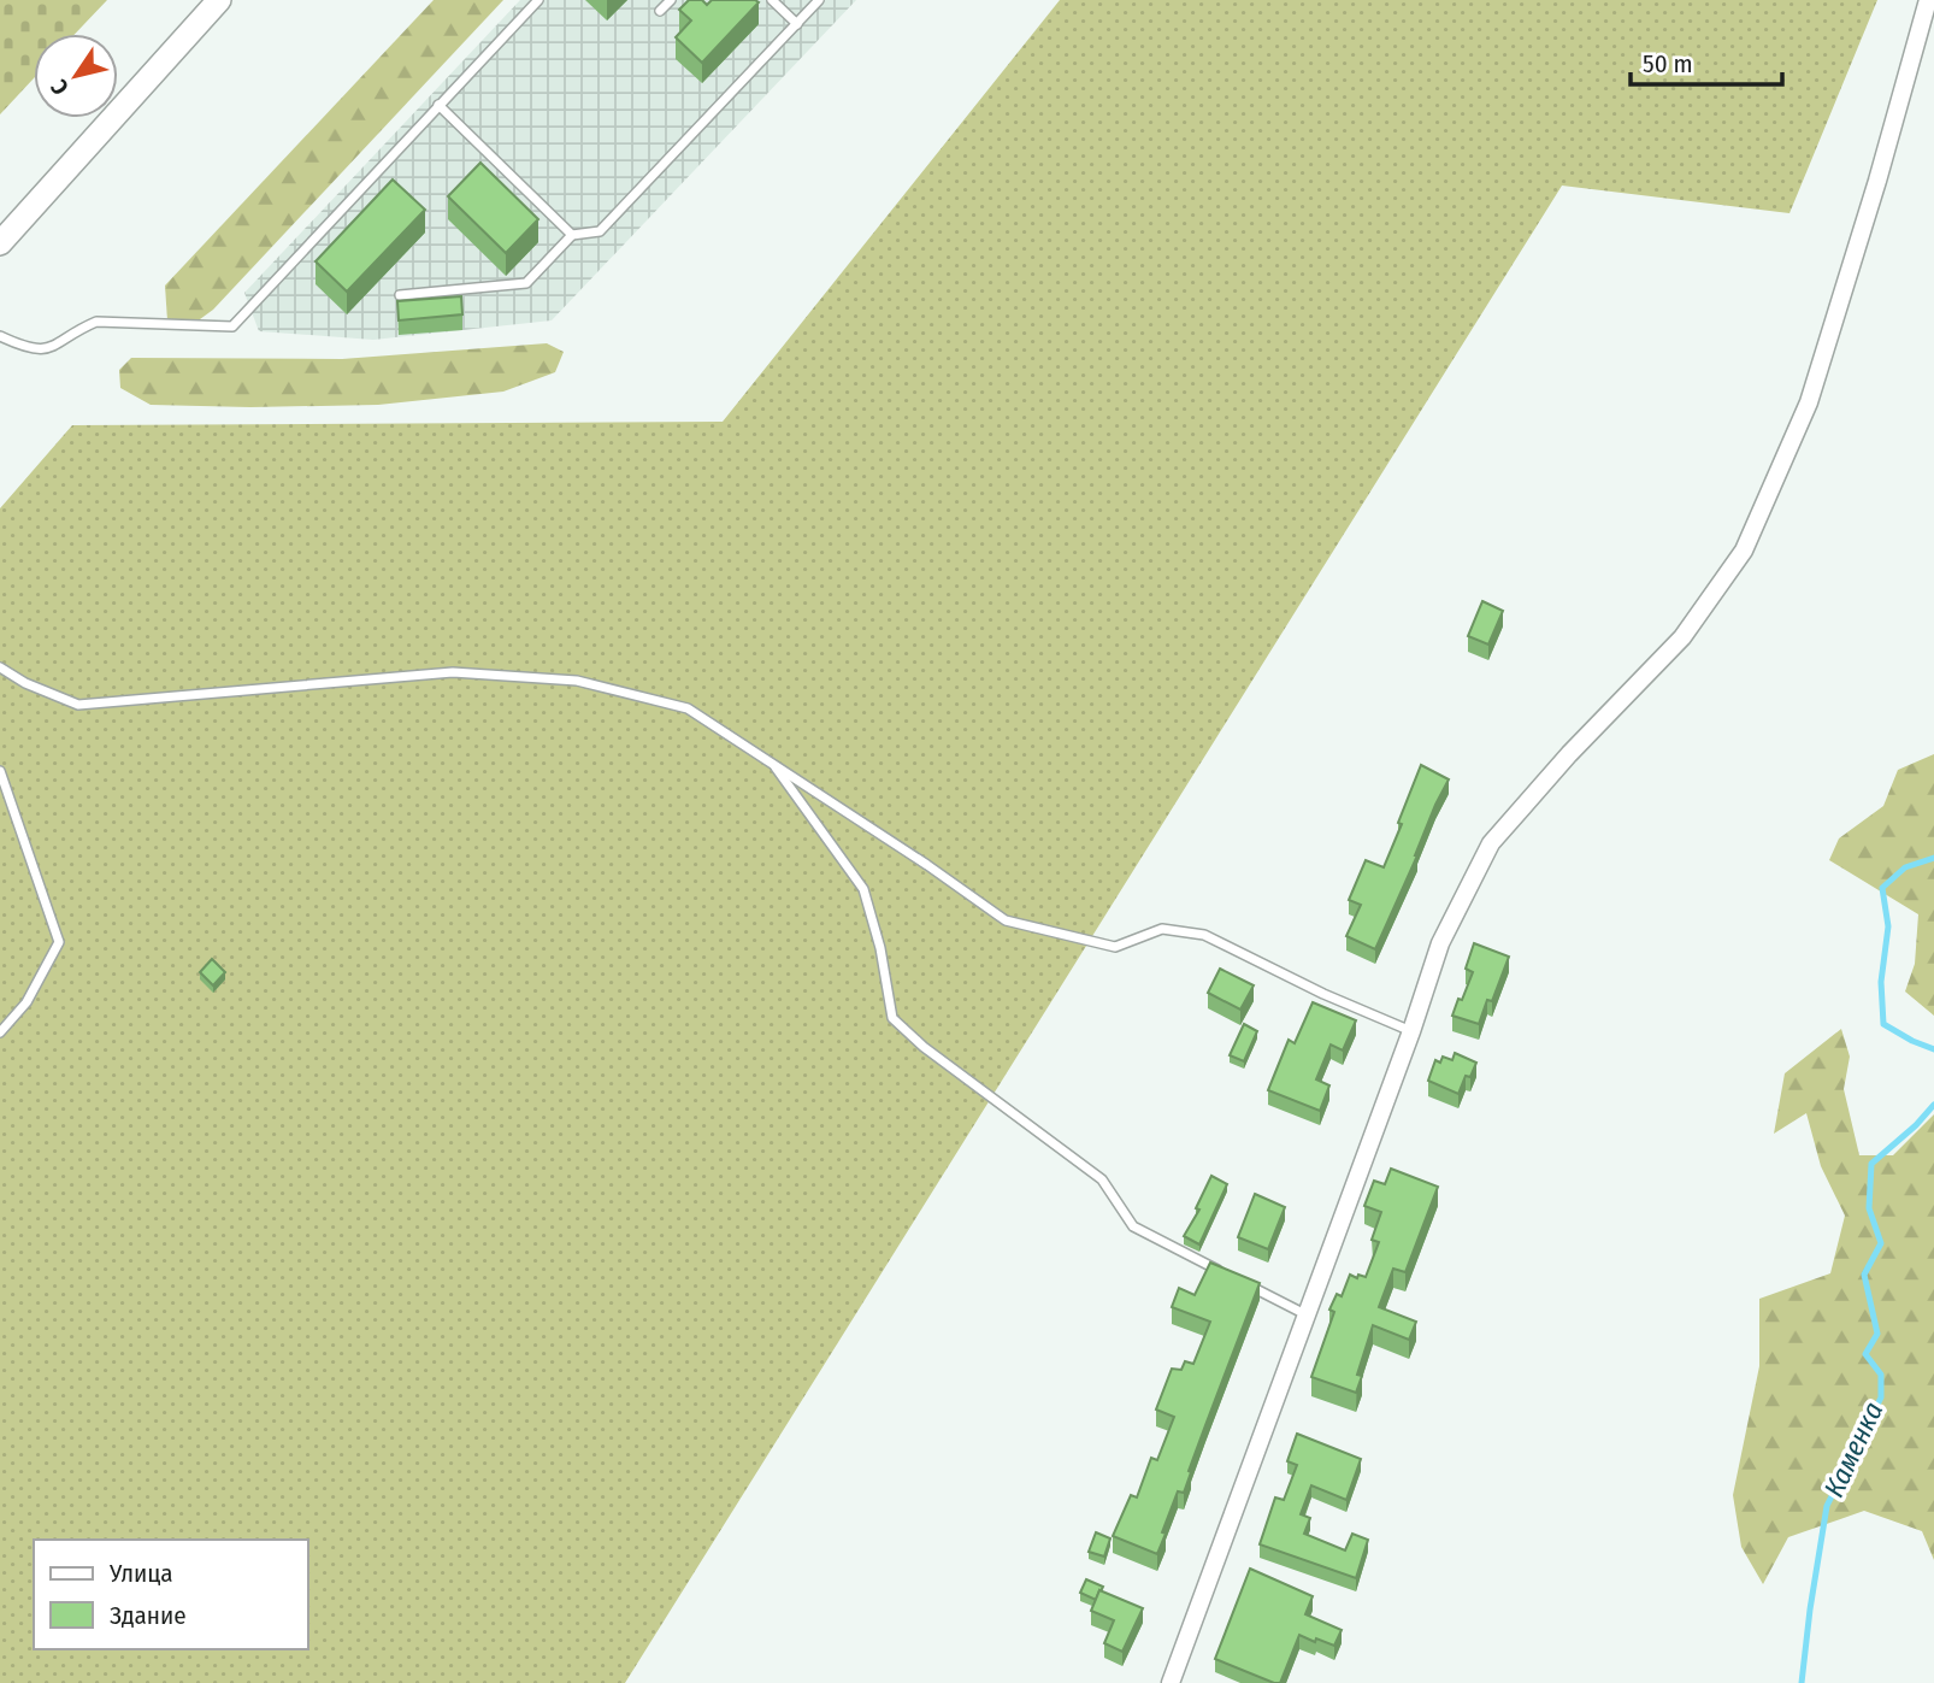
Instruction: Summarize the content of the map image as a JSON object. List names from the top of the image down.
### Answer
{
  "water": ["Каменка"],
  "legend": ["Улица", "Здание"],
  "scale_bar": "50 m",
  "north": "bottom left"
}
